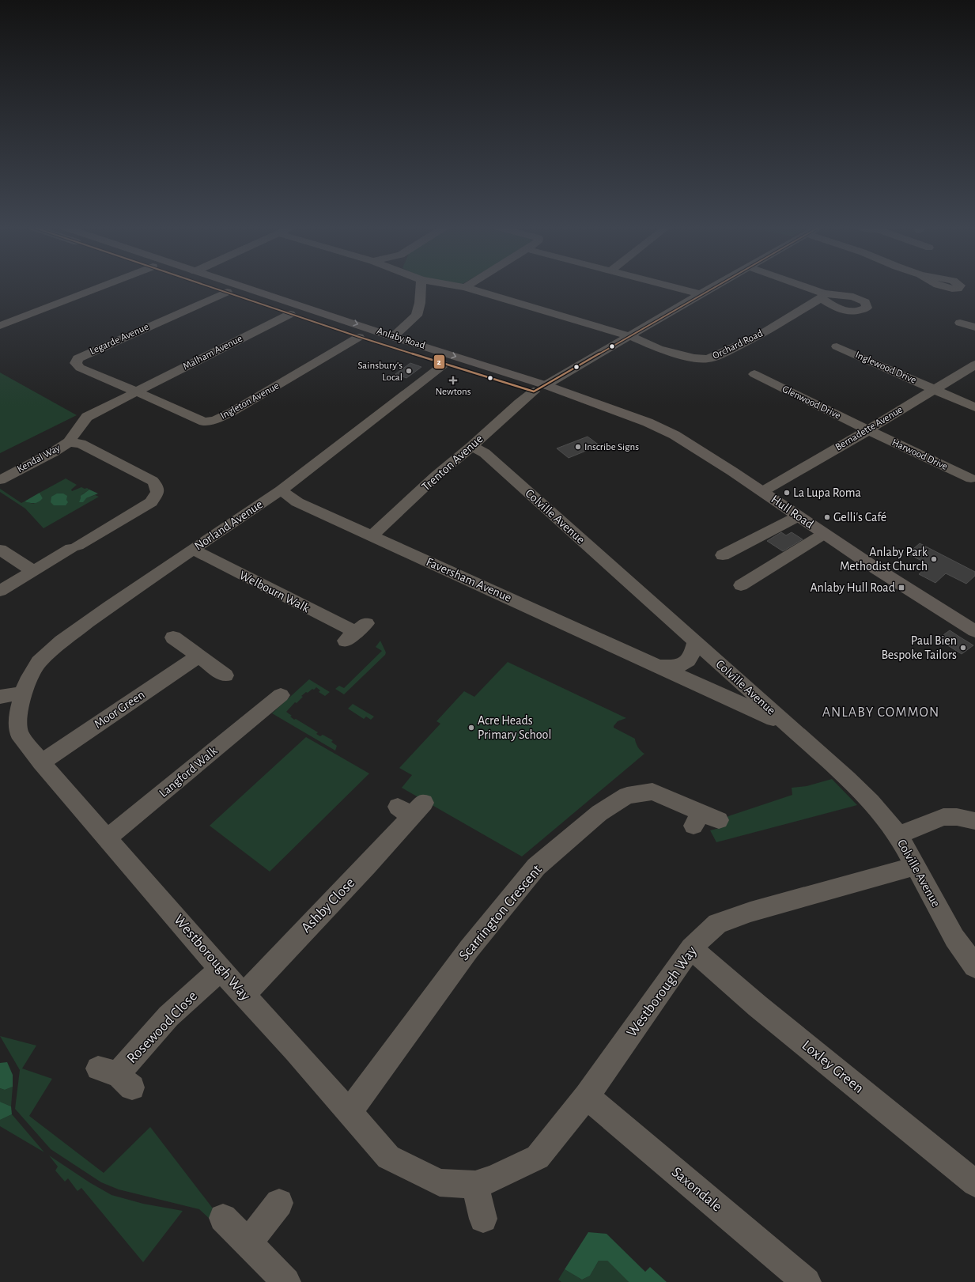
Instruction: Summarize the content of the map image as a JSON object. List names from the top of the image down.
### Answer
{
  "streets": {
    "main road": ["Anlaby Road", "Hull Road"],
    "street": [
      "Legarde Avenue",
      "Orchard Road",
      "Malham Avenue",
      "Inglewood Drive",
      "Ingleton Avenue",
      "Glenwood Drive",
      "Bernadette Avenue",
      "Harwood Drive",
      "Kendal Way",
      "Trenton Avenue",
      "Colville Avenue",
      "Norland Avenue",
      "Faversham Avenue",
      "Welbourn Walk",
      "Moor Green",
      "Langford Walk",
      "Ashby Close",
      "Scarrington Crescent",
      "Westborough Way",
      "Rosewood Close",
      "Loxley Green",
      "Saxondale"
    ]
  },
  "crossings": [
    ["Anlaby Road", "Legarde Avenue"],
    ["Anlaby Road", "Malham Avenue"],
    ["Anlaby Road", "Ingleton Avenue"],
    ["Anlaby Road", "Trenton Avenue"],
    ["Anlaby Road", "Hull Road"],
    ["Anlaby Road", "Norland Avenue"],
    ["Legarde Avenue", "Malham Avenue"],
    ["Legarde Avenue", "Ingleton Avenue"],
    ["Legarde Avenue", "Kendal Way"],
    ["Malham Avenue", "Ingleton Avenue"],
    ["Malham Avenue", "Kendal Way"],
    ["Inglewood Drive", "Bernadette Avenue"],
    ["Ingleton Avenue", "Kendal Way"],
    ["Glenwood Drive", "Bernadette Avenue"],
    ["Glenwood Drive", "Harwood Drive"],
    ["Bernadette Avenue", "Harwood Drive"],
    ["Bernadette Avenue", "Hull Road"],
    ["Trenton Avenue", "Colville Avenue"],
    ["Trenton Avenue", "Faversham Avenue"],
    ["Colville Avenue", "Faversham Avenue"],
    ["Colville Avenue", "Westborough Way"],
    ["Norland Avenue", "Faversham Avenue"],
    ["Norland Avenue", "Welbourn Walk"],
    ["Norland Avenue", "Westborough Way"],
    ["Moor Green", "Westborough Way"],
    ["Langford Walk", "Westborough Way"],
    ["Ashby Close", "Westborough Way"],
    ["Scarrington Crescent", "Westborough Way"],
    ["Westborough Way", "Rosewood Close"],
    ["Westborough Way", "Loxley Green"],
    ["Westborough Way", "Saxondale"]
  ],
  "districts": ["ANLABY COMMON"],
  "places": {
    "other": [
      "Sainsbury's Local",
      "Inscribe Signs",
      "La Lupa Roma",
      "Gelli's Café",
      "Anlaby Park Methodist Church",
      "Paul Bien Bespoke Tailors",
      "Acre Heads Primary School"
    ],
    "health": ["Newtons"],
    "transit": ["Anlaby Hull Road"]
  },
  "lines": ["transit line 2"]
}
